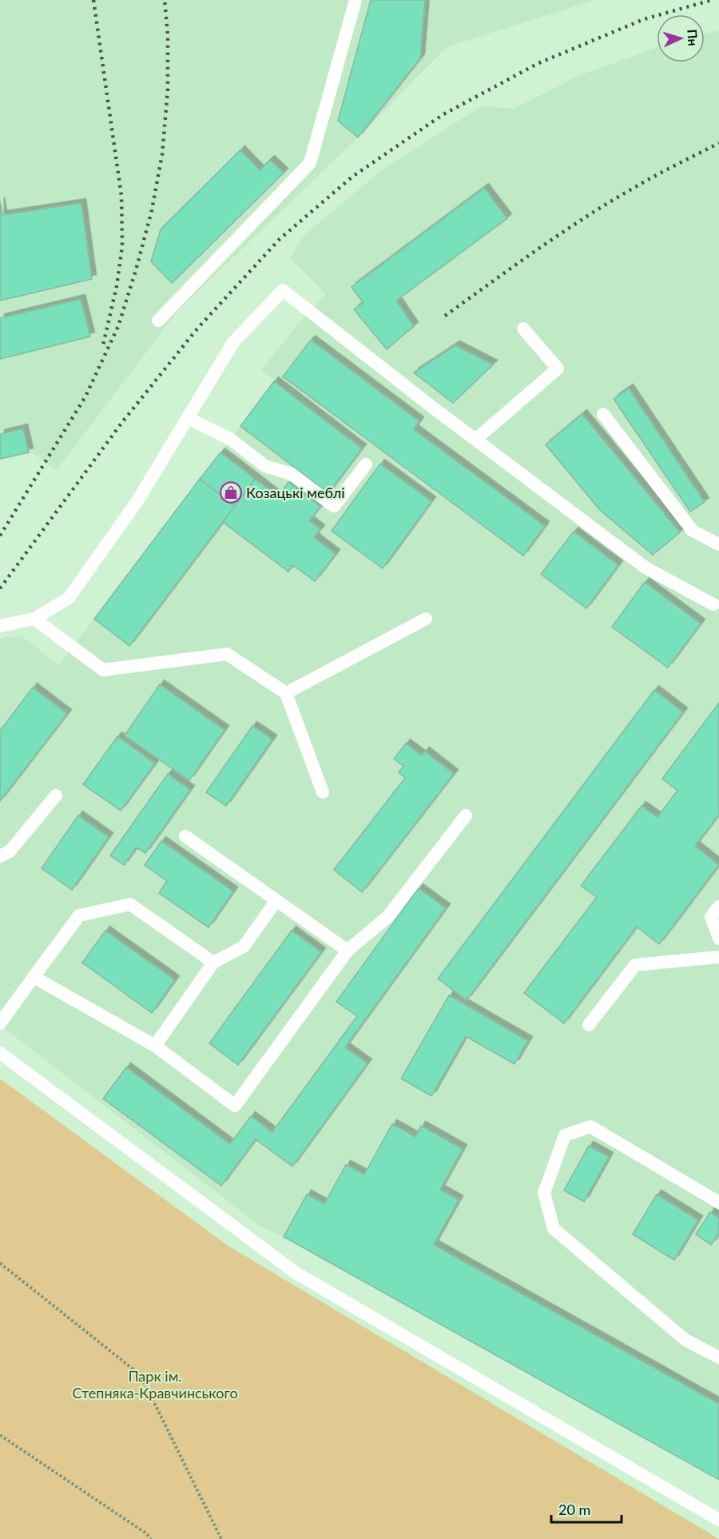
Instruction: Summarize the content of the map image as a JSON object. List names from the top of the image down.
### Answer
{
  "parks": ["Парк ім. Степняка-Кравчинського"],
  "places": {
    "shop": ["Козацькі меблі"]
  },
  "scale_bar": "20 m",
  "north": "right"
}
